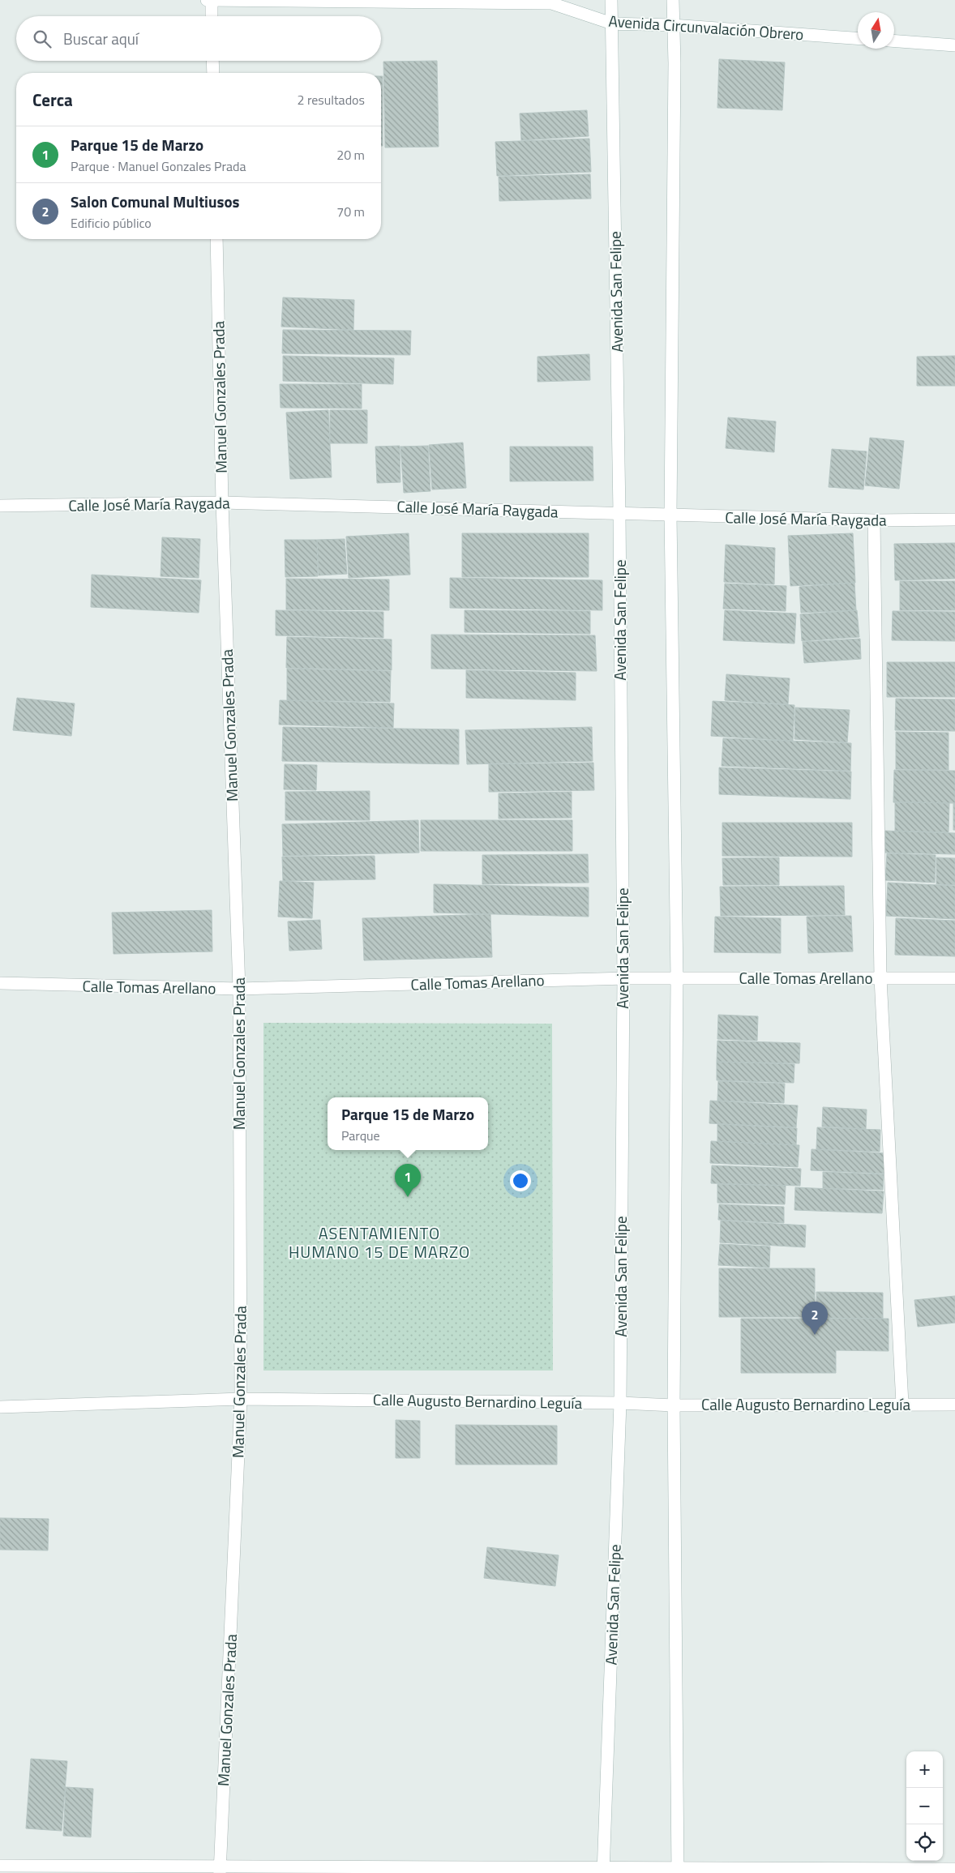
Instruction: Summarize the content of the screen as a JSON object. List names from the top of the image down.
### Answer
{
  "streets": {
    "street": [
      "Avenida Circunvalación Obrero",
      "Avenida San Felipe",
      "Manuel Gonzales Prada",
      "Calle José María Raygada",
      "Calle Tomas Arellano",
      "Calle Augusto Bernardino Leguía"
    ]
  },
  "crossings": [
    ["Avenida Circunvalación Obrero", "Avenida San Felipe"],
    ["Avenida San Felipe", "Calle José María Raygada"],
    ["Avenida San Felipe", "Calle Tomas Arellano"],
    ["Avenida San Felipe", "Calle Augusto Bernardino Leguía"],
    ["Manuel Gonzales Prada", "Calle José María Raygada"],
    ["Manuel Gonzales Prada", "Calle Tomas Arellano"],
    ["Manuel Gonzales Prada", "Calle Augusto Bernardino Leguía"]
  ],
  "districts": ["ASENTAMIENTO HUMANO 15 DE MARZO"],
  "north": "top",
  "page": {
    "search": "Buscar aquí",
    "heading": ["Cerca", "2 resultados"],
    "list": [
      {
        "mark": "1",
        "name": "Parque 15 de Marzo",
        "note": "Parque · Manuel Gonzales Prada",
        "value": "20 m"
      },
      {
        "mark": "2",
        "name": "Salon Comunal Multiusos",
        "note": "Edificio público",
        "value": "70 m"
      }
    ],
    "popup": ["Parque 15 de Marzo", "Parque"],
    "pins": ["1", "2"],
    "map_buttons": ["+", "−"]
  }
}
